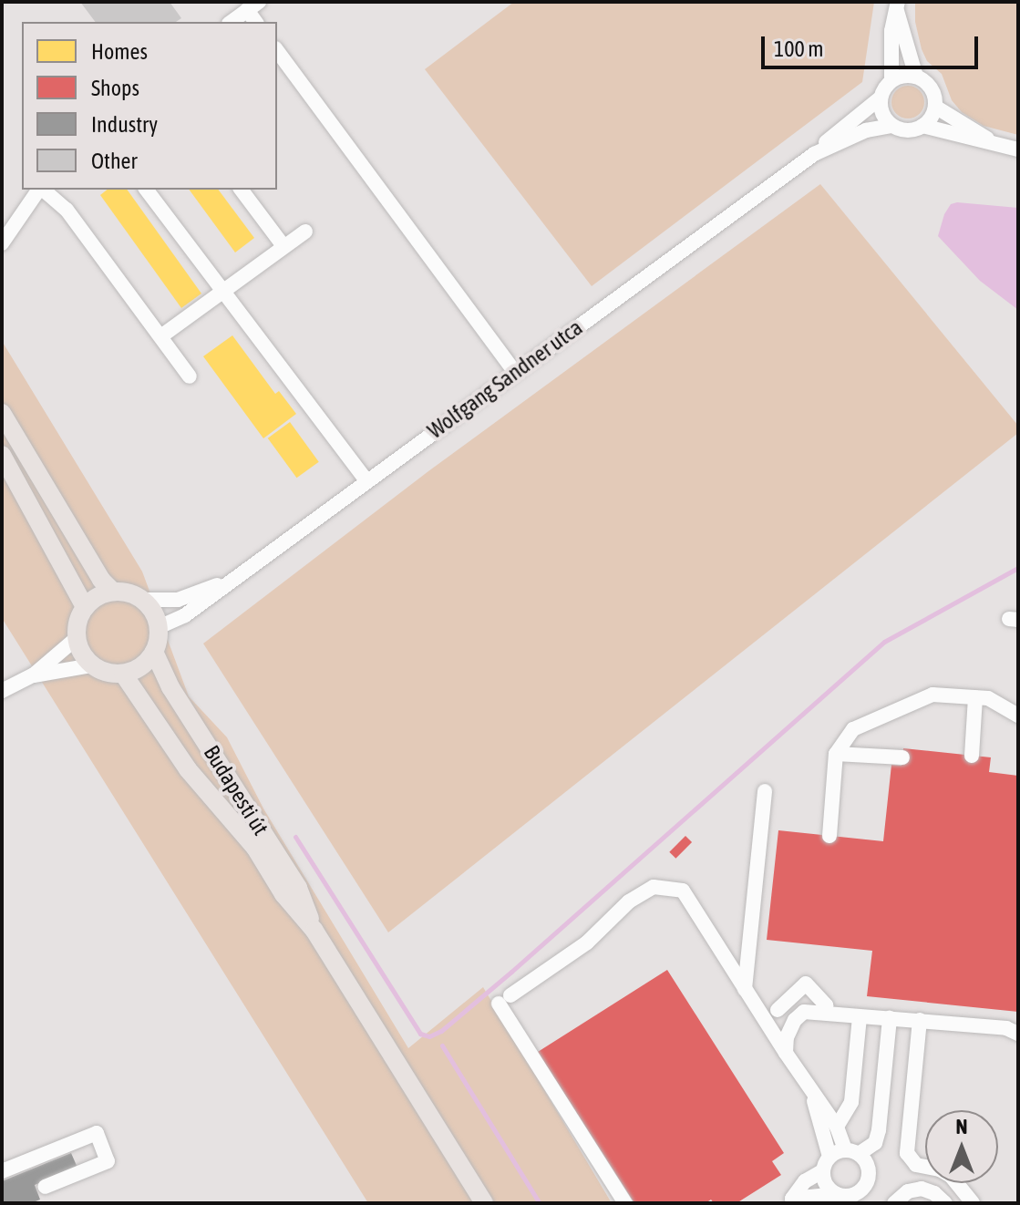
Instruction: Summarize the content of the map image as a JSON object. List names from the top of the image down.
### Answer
{
  "streets": {
    "main road": ["Budapesti út"],
    "street": ["Wolfgang Sandner utca"]
  },
  "crossings": [
    ["Wolfgang Sandner utca", "Budapesti út"]
  ],
  "legend": [
    "Homes",
    "Shops",
    "Industry",
    "Other"
  ],
  "scale_bar": "100 m",
  "north": "top"
}
